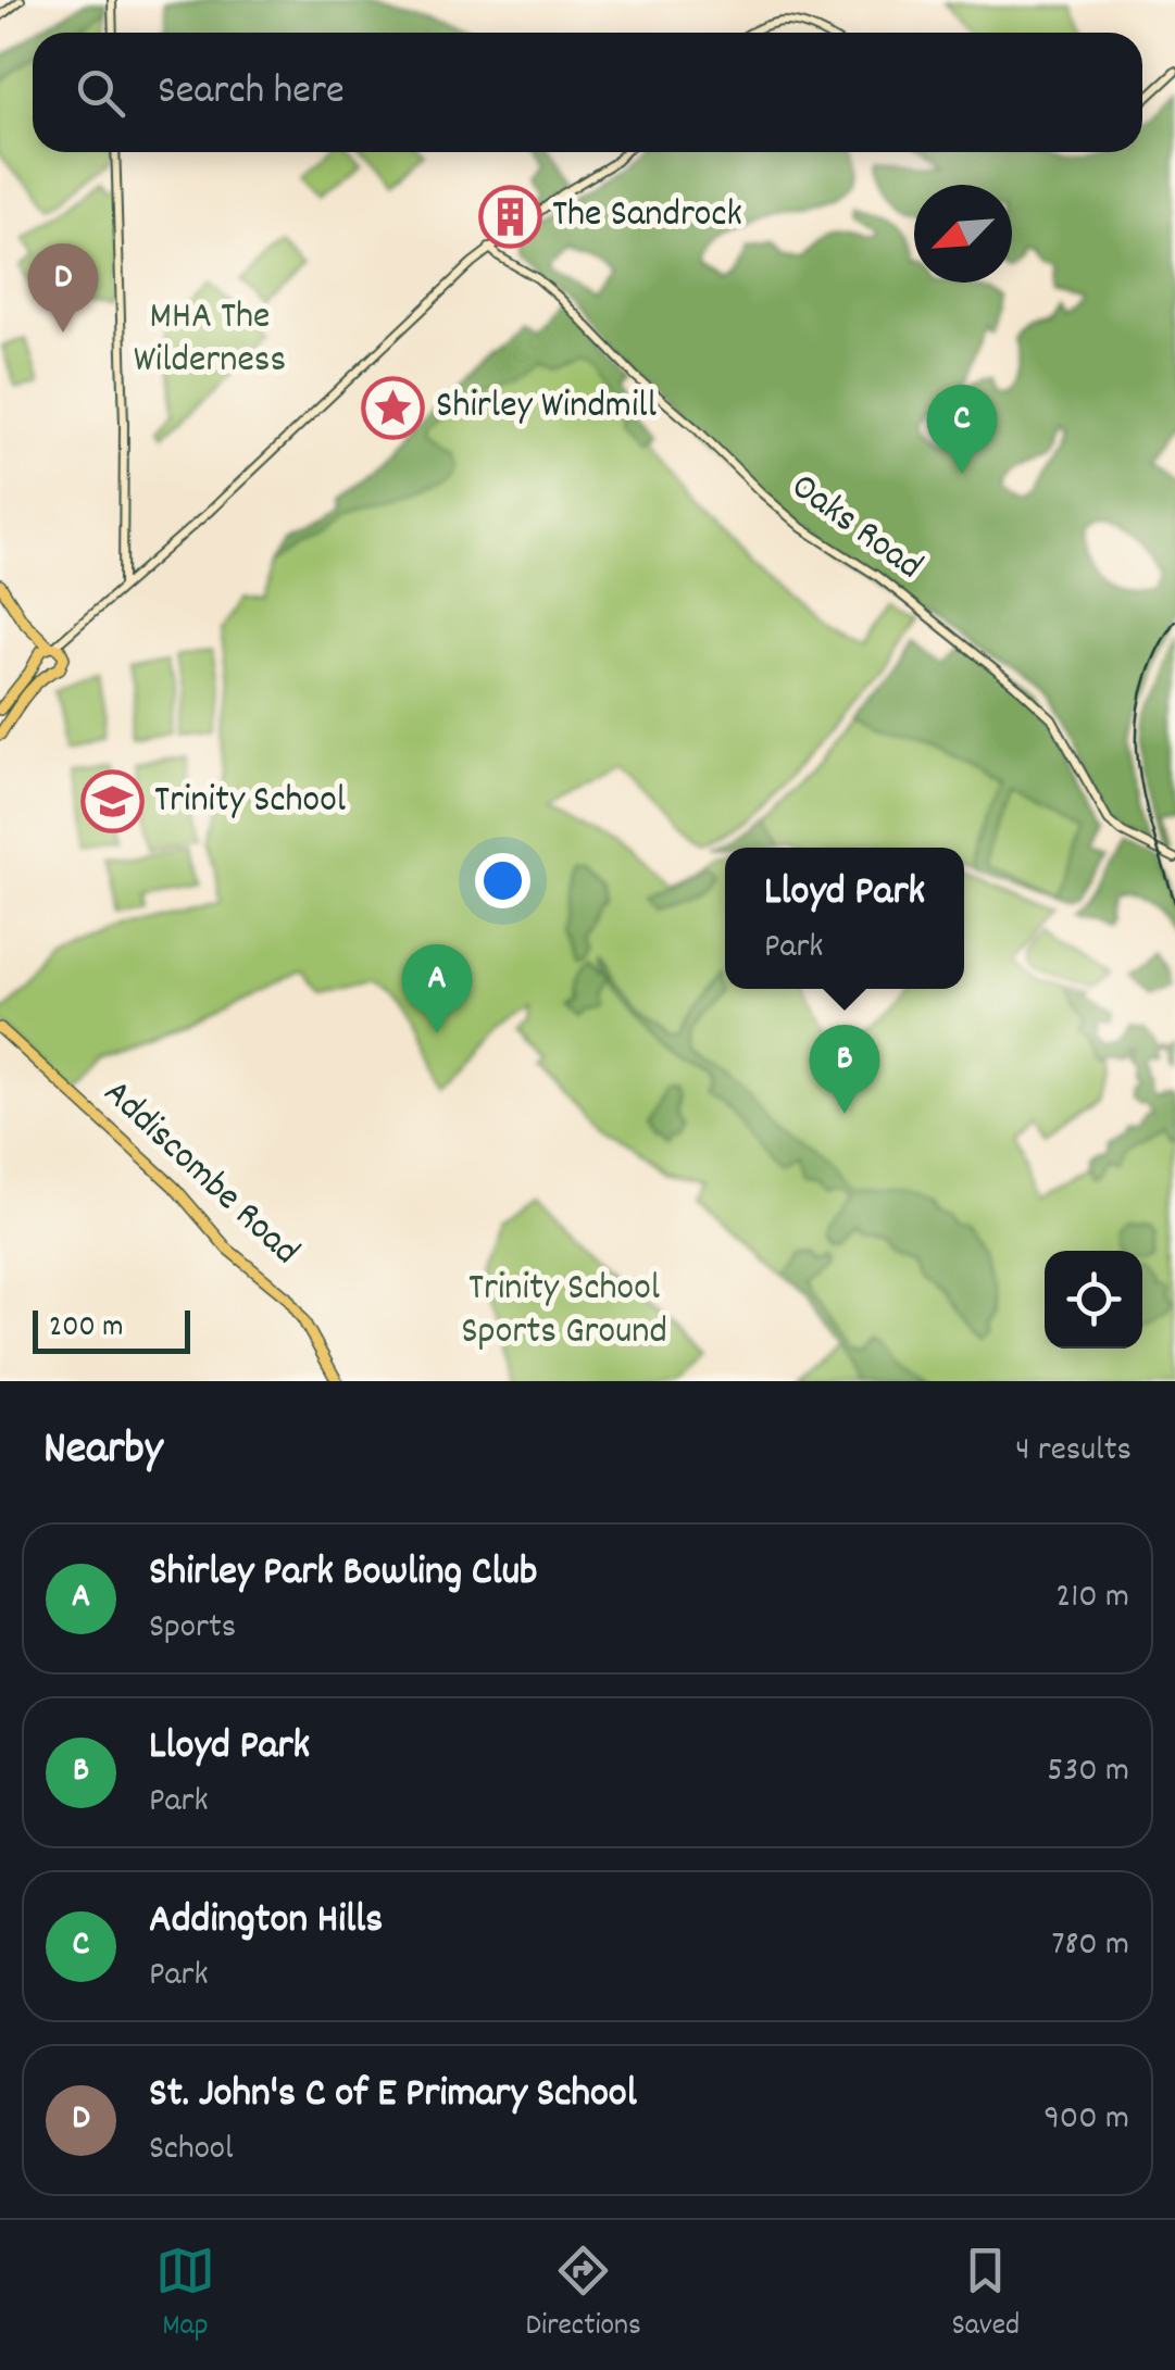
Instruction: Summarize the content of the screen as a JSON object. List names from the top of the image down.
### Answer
{
  "streets": {
    "highway": ["Addiscombe Road"],
    "street": ["Oaks Road"]
  },
  "parks": ["MHA The Wilderness", "Trinity School Sports Ground"],
  "places": {
    "building": ["The Sandrock"],
    "place": ["Shirley Windmill"],
    "school or university": ["Trinity School"]
  },
  "scale_bar": "200 m",
  "north": "bottom left",
  "page": {
    "search": "Search here",
    "pins": [
      "D",
      "C",
      "A",
      "B"
    ],
    "popup": ["Lloyd Park", "Park"],
    "scale": "200 m",
    "heading": ["Nearby", "4 results"],
    "list": [
      {
        "mark": "A",
        "name": "Shirley Park Bowling Club",
        "note": "Sports",
        "value": "210 m"
      },
      {
        "mark": "B",
        "name": "Lloyd Park",
        "note": "Park",
        "value": "530 m"
      },
      {
        "mark": "C",
        "name": "Addington Hills",
        "note": "Park",
        "value": "780 m"
      },
      {
        "mark": "D",
        "name": "St. John's C of E Primary School",
        "note": "School",
        "value": "900 m"
      }
    ],
    "nav": ["Map", "Directions", "Saved"]
  }
}
